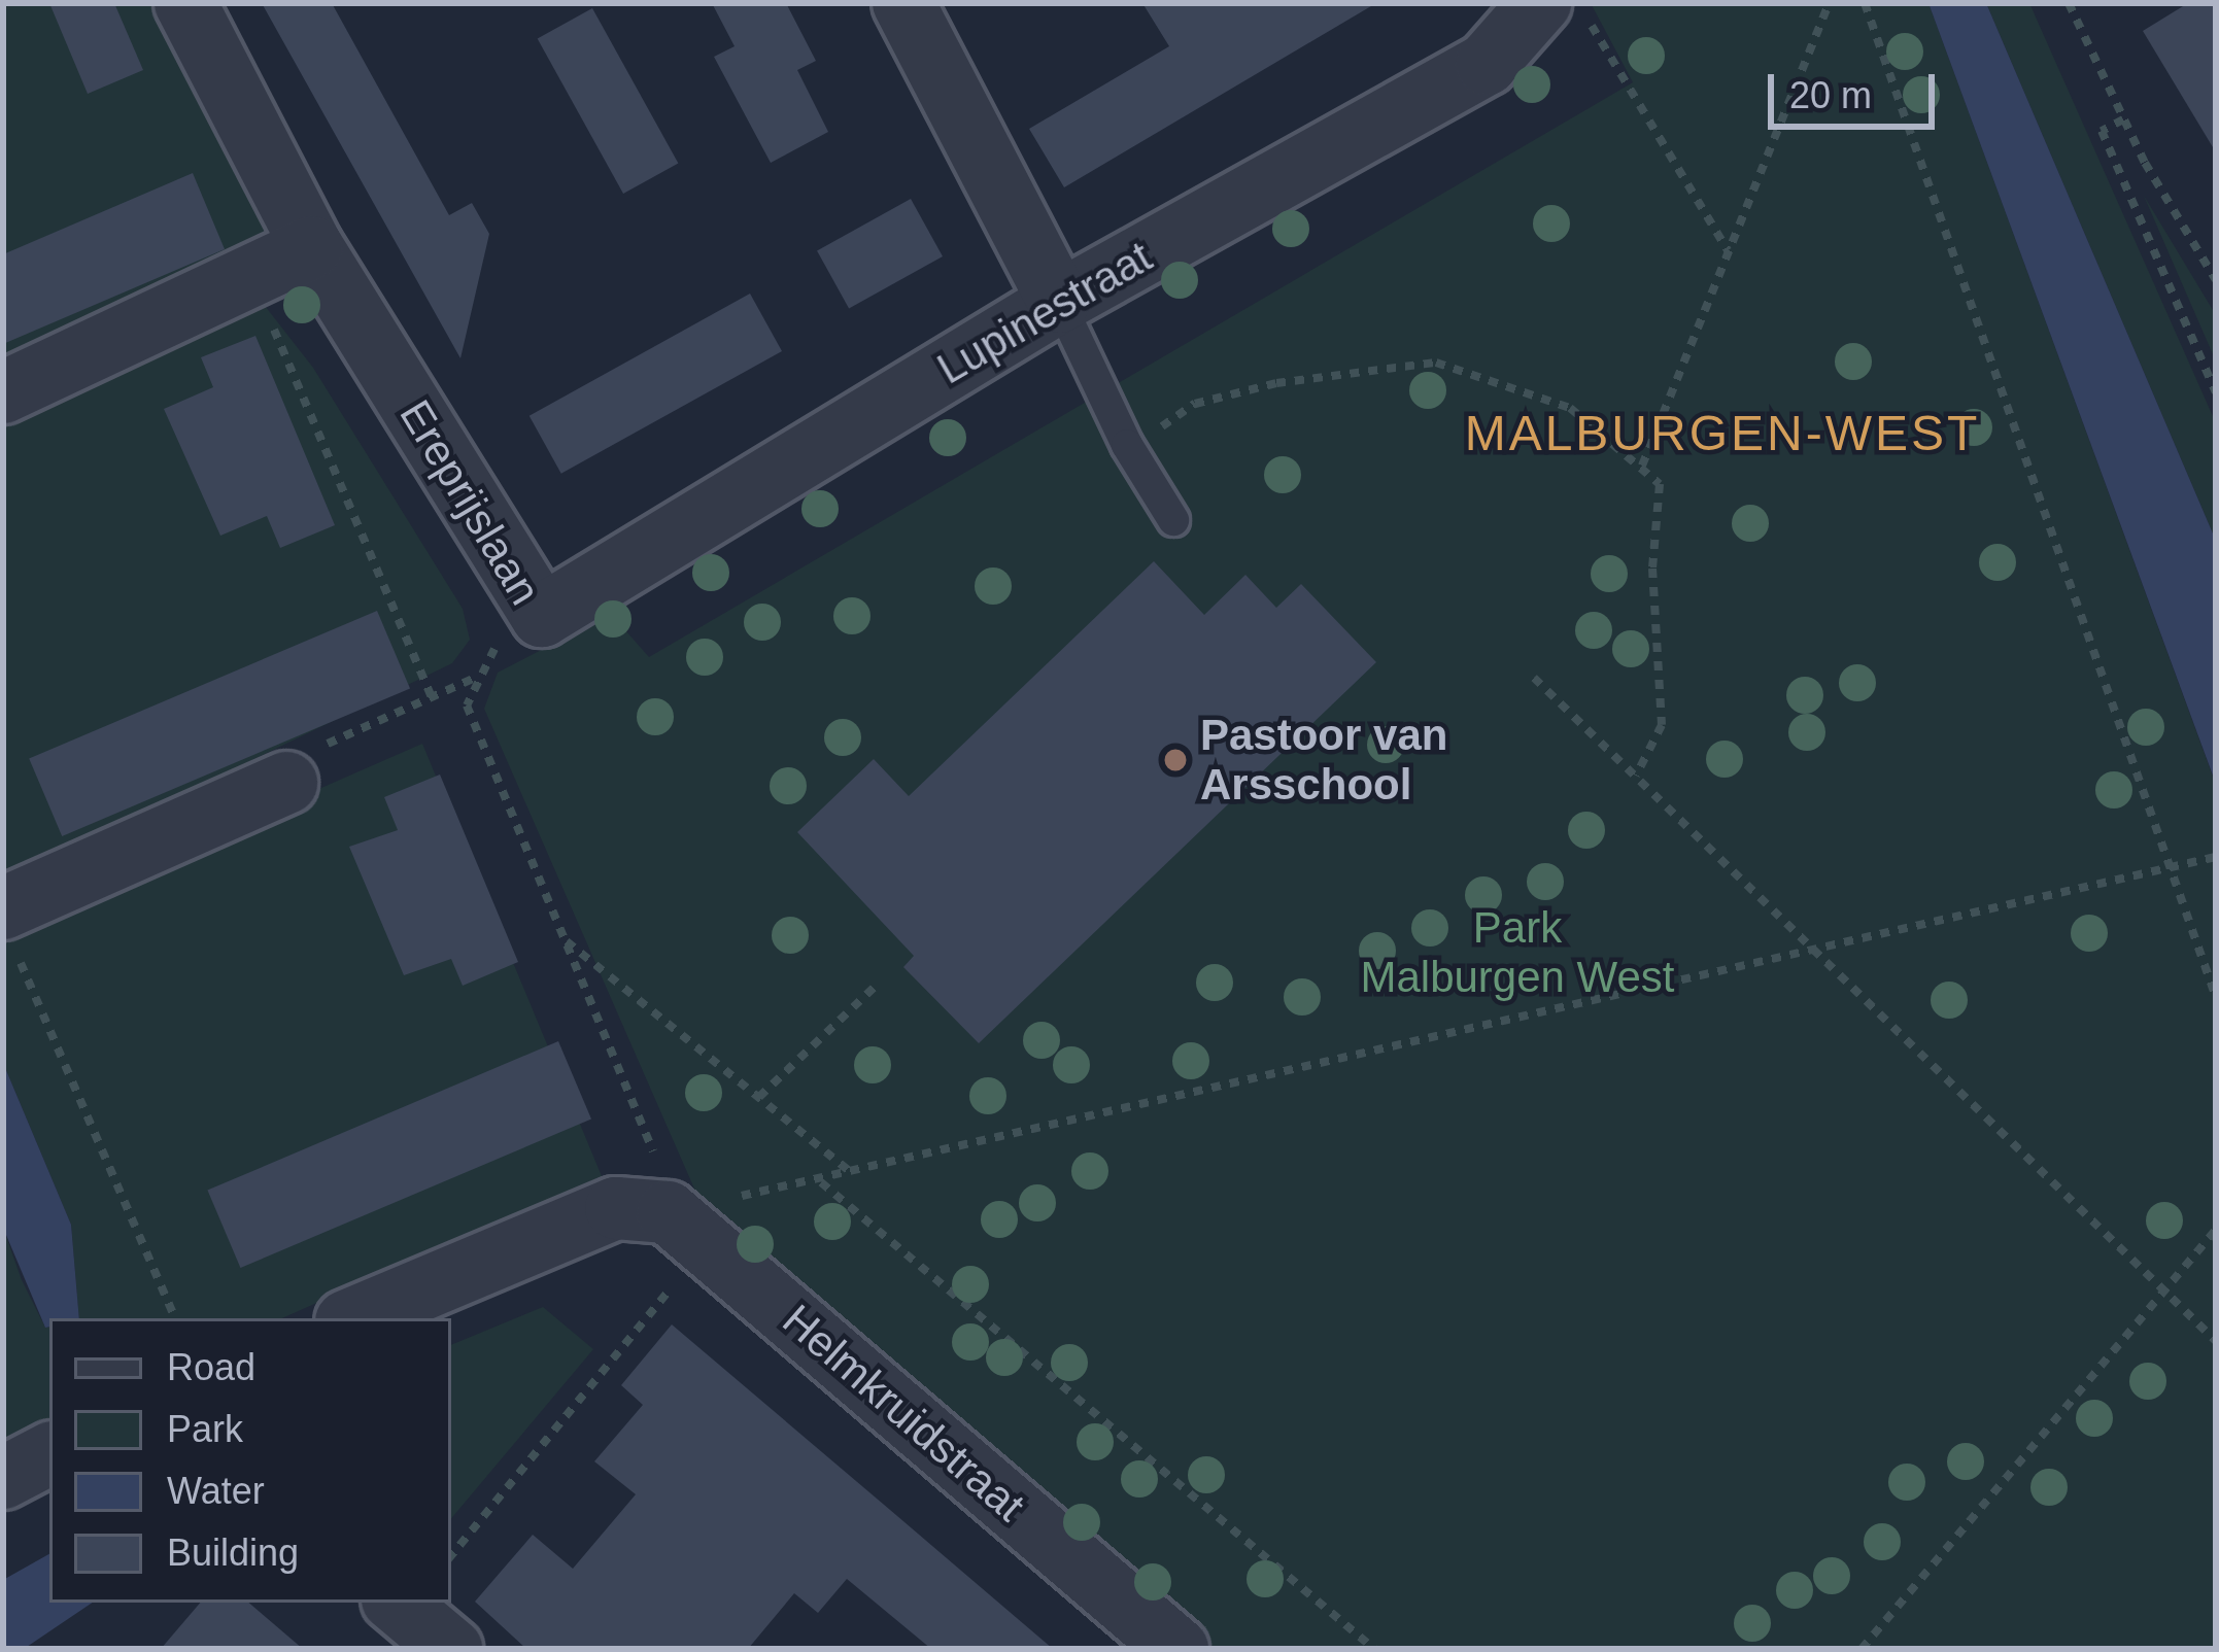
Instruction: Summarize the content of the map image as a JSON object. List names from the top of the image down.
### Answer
{
  "streets": {
    "street": ["Lupinestraat", "Ereprijslaan", "Helmkruidstraat"]
  },
  "crossings": [
    ["Lupinestraat", "Ereprijslaan"]
  ],
  "districts": ["MALBURGEN-WEST"],
  "parks": ["Park Malburgen West"],
  "places": ["Pastoor van Arsschool"],
  "legend": [
    "Road",
    "Park",
    "Water",
    "Building"
  ],
  "scale_bar": "20 m"
}
